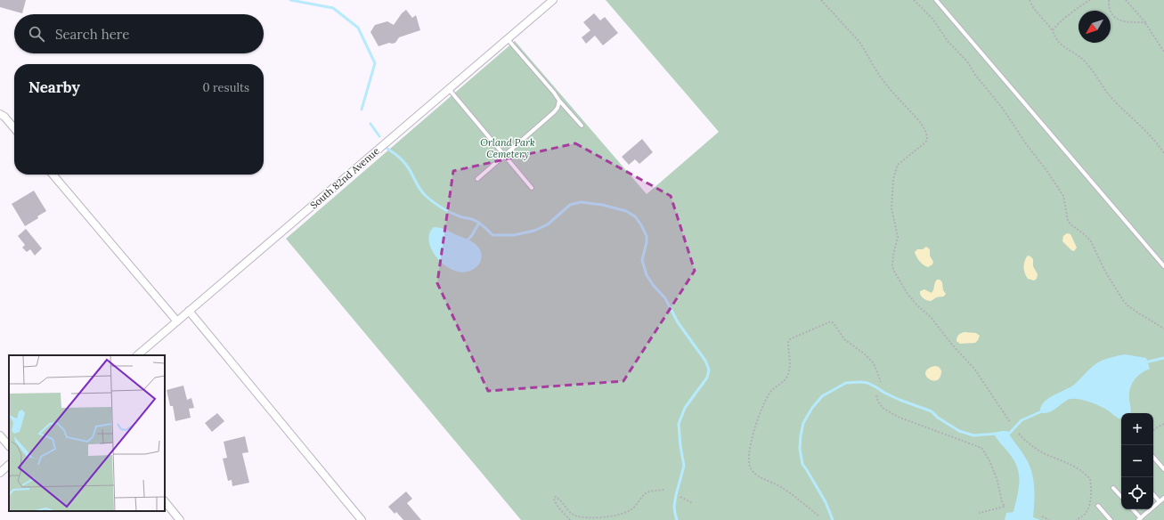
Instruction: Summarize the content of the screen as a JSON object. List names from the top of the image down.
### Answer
{
  "streets": {
    "street": ["South 82nd Avenue"]
  },
  "parks": ["Orland Park Cemetery"],
  "north": "bottom left",
  "page": {
    "search": "Search here",
    "heading": ["Nearby", "0 results"],
    "map_buttons": ["+", "−"]
  }
}
